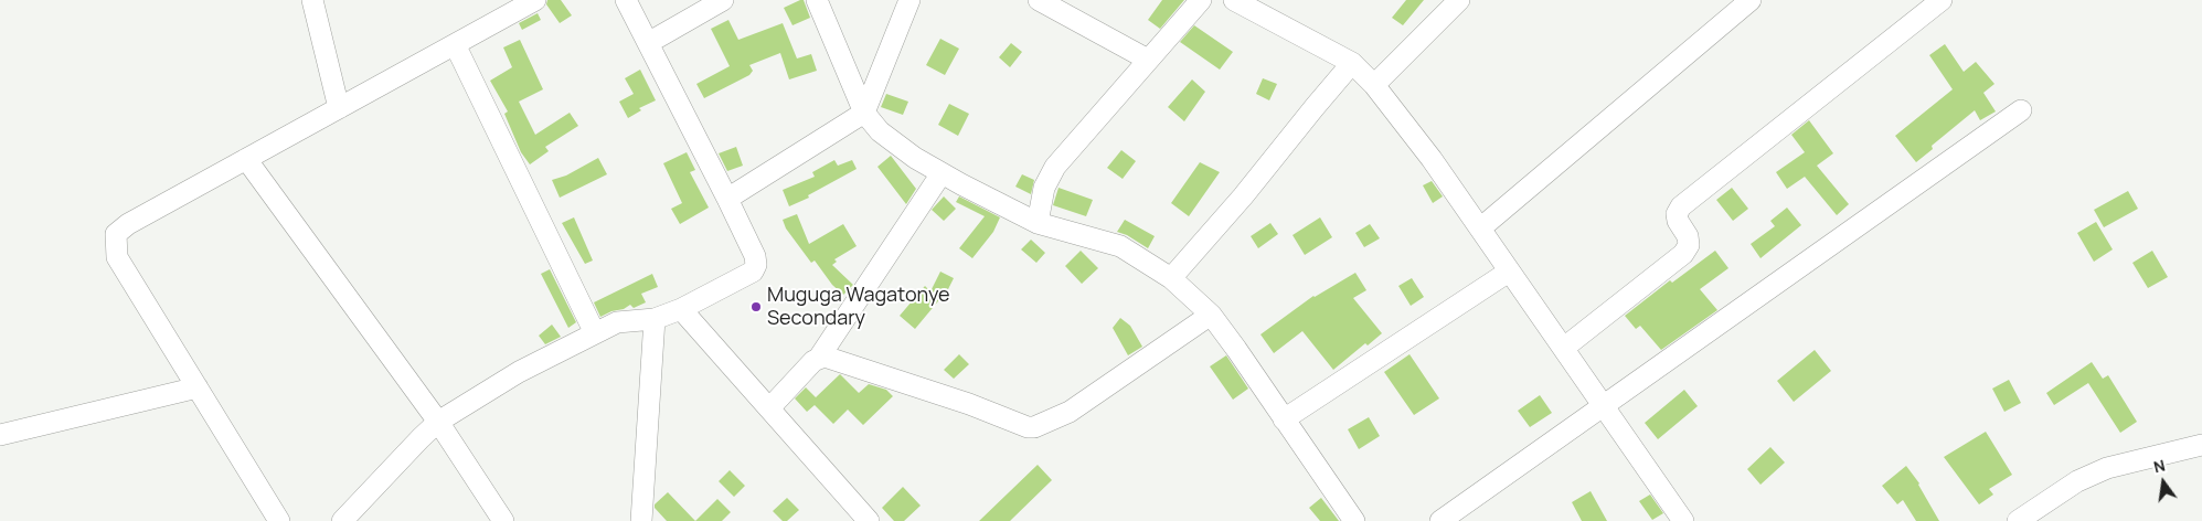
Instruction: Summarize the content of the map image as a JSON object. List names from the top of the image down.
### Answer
{
  "places": ["Muguga Wagatonye Secondary"],
  "north": "top"
}
